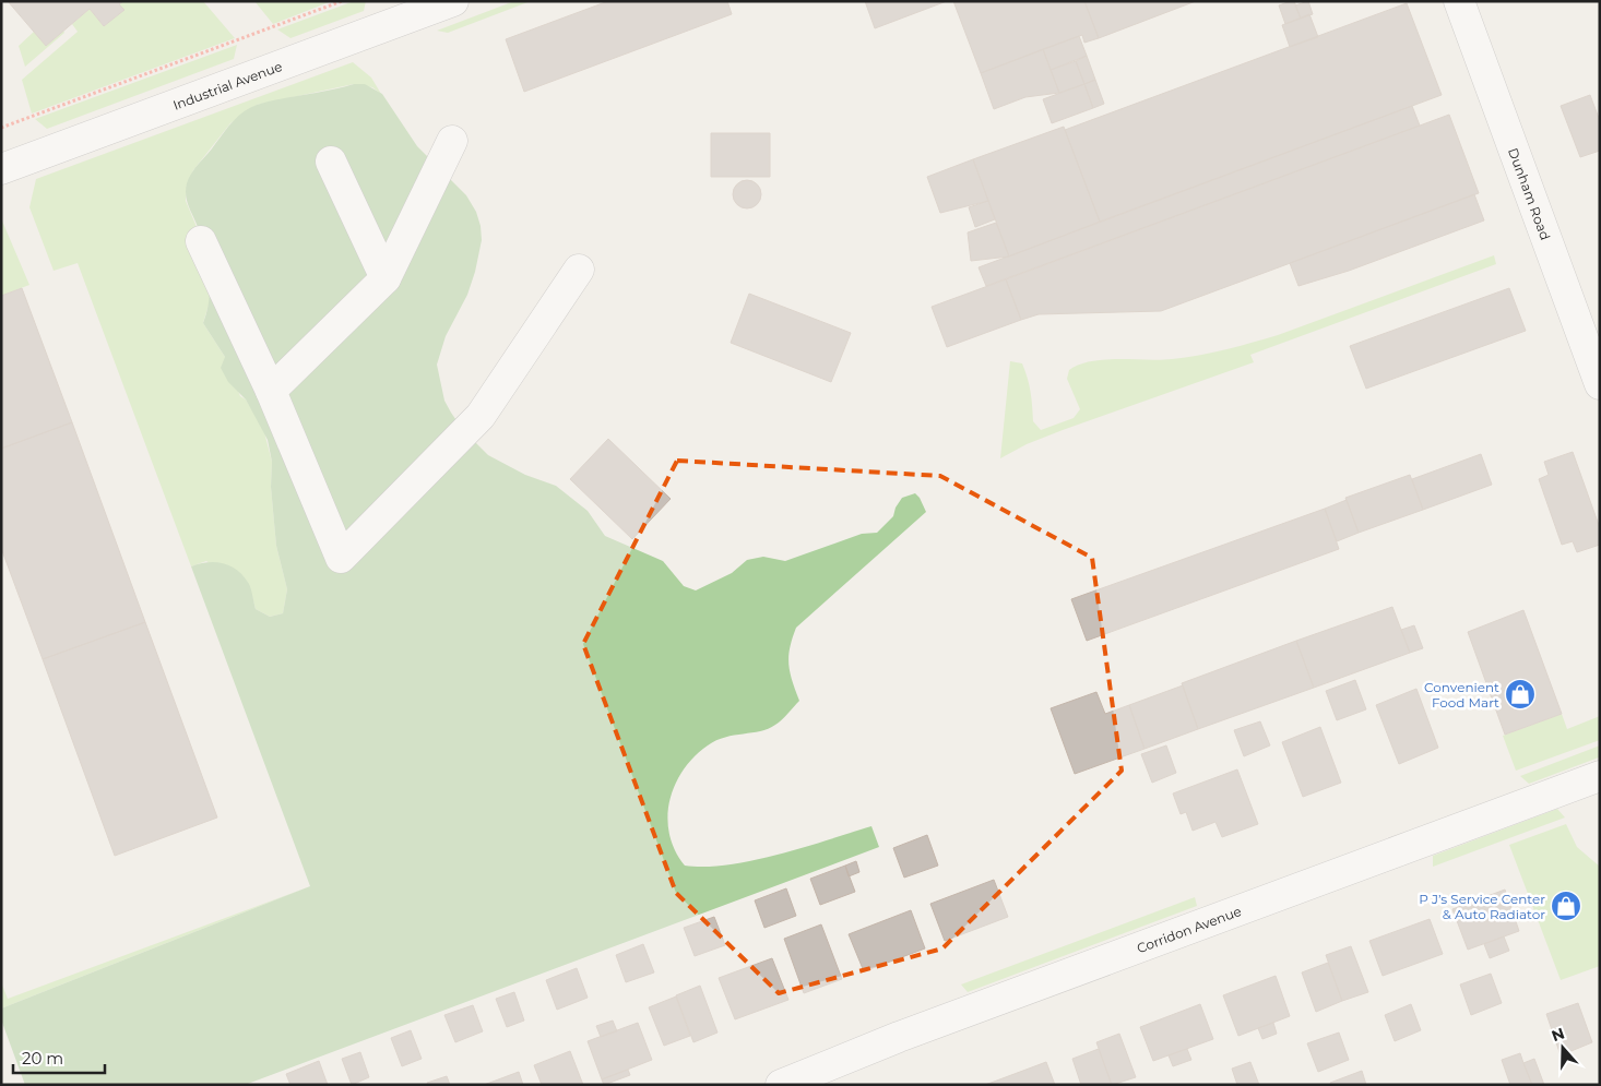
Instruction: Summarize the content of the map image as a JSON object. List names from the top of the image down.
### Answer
{
  "streets": {
    "street": ["Industrial Avenue", "Dunham Road", "Corridon Avenue"]
  },
  "places": {
    "shop": ["Convenient Food Mart", "P J’s Service Center & Auto Radiator"]
  },
  "scale_bar": "20 m",
  "north": "top"
}
